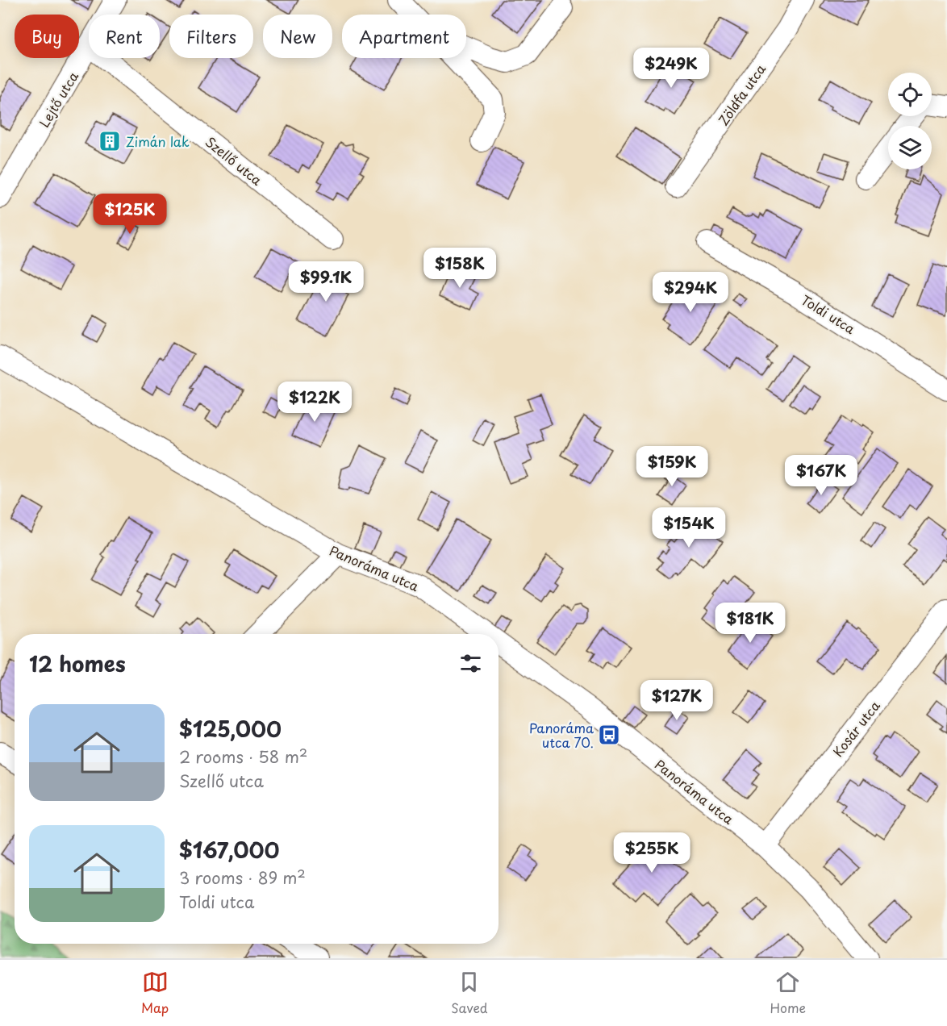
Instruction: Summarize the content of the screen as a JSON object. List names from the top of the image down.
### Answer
{
  "streets": {
    "street": [
      "Zöldfa utca",
      "Lejtő utca",
      "Szellő utca",
      "Toldi utca",
      "Panoráma utca",
      "Kosár utca"
    ]
  },
  "crossings": [
    ["Panoráma utca", "Kosár utca"]
  ],
  "places": {
    "building": ["Zimán lak"],
    "bus stop": ["Panoráma utca 70."]
  },
  "page": {
    "chip": [
      "Buy",
      "Rent",
      "Filters",
      "New",
      "Apartment"
    ],
    "price": [
      "$249K",
      "$125K",
      "$158K",
      "$99.1K",
      "$294K",
      "$122K",
      "$159K",
      "$167K",
      "$154K",
      "$181K",
      "$127K",
      "$255K"
    ],
    "heading": "12 homes",
    "list": [
      {
        "name": "$125,000",
        "note": "2 rooms · 58 m² · Szellő utca"
      },
      {
        "name": "$167,000",
        "note": "3 rooms · 89 m² · Toldi utca"
      }
    ],
    "tabs": ["Map", "Saved", "Home"]
  }
}
